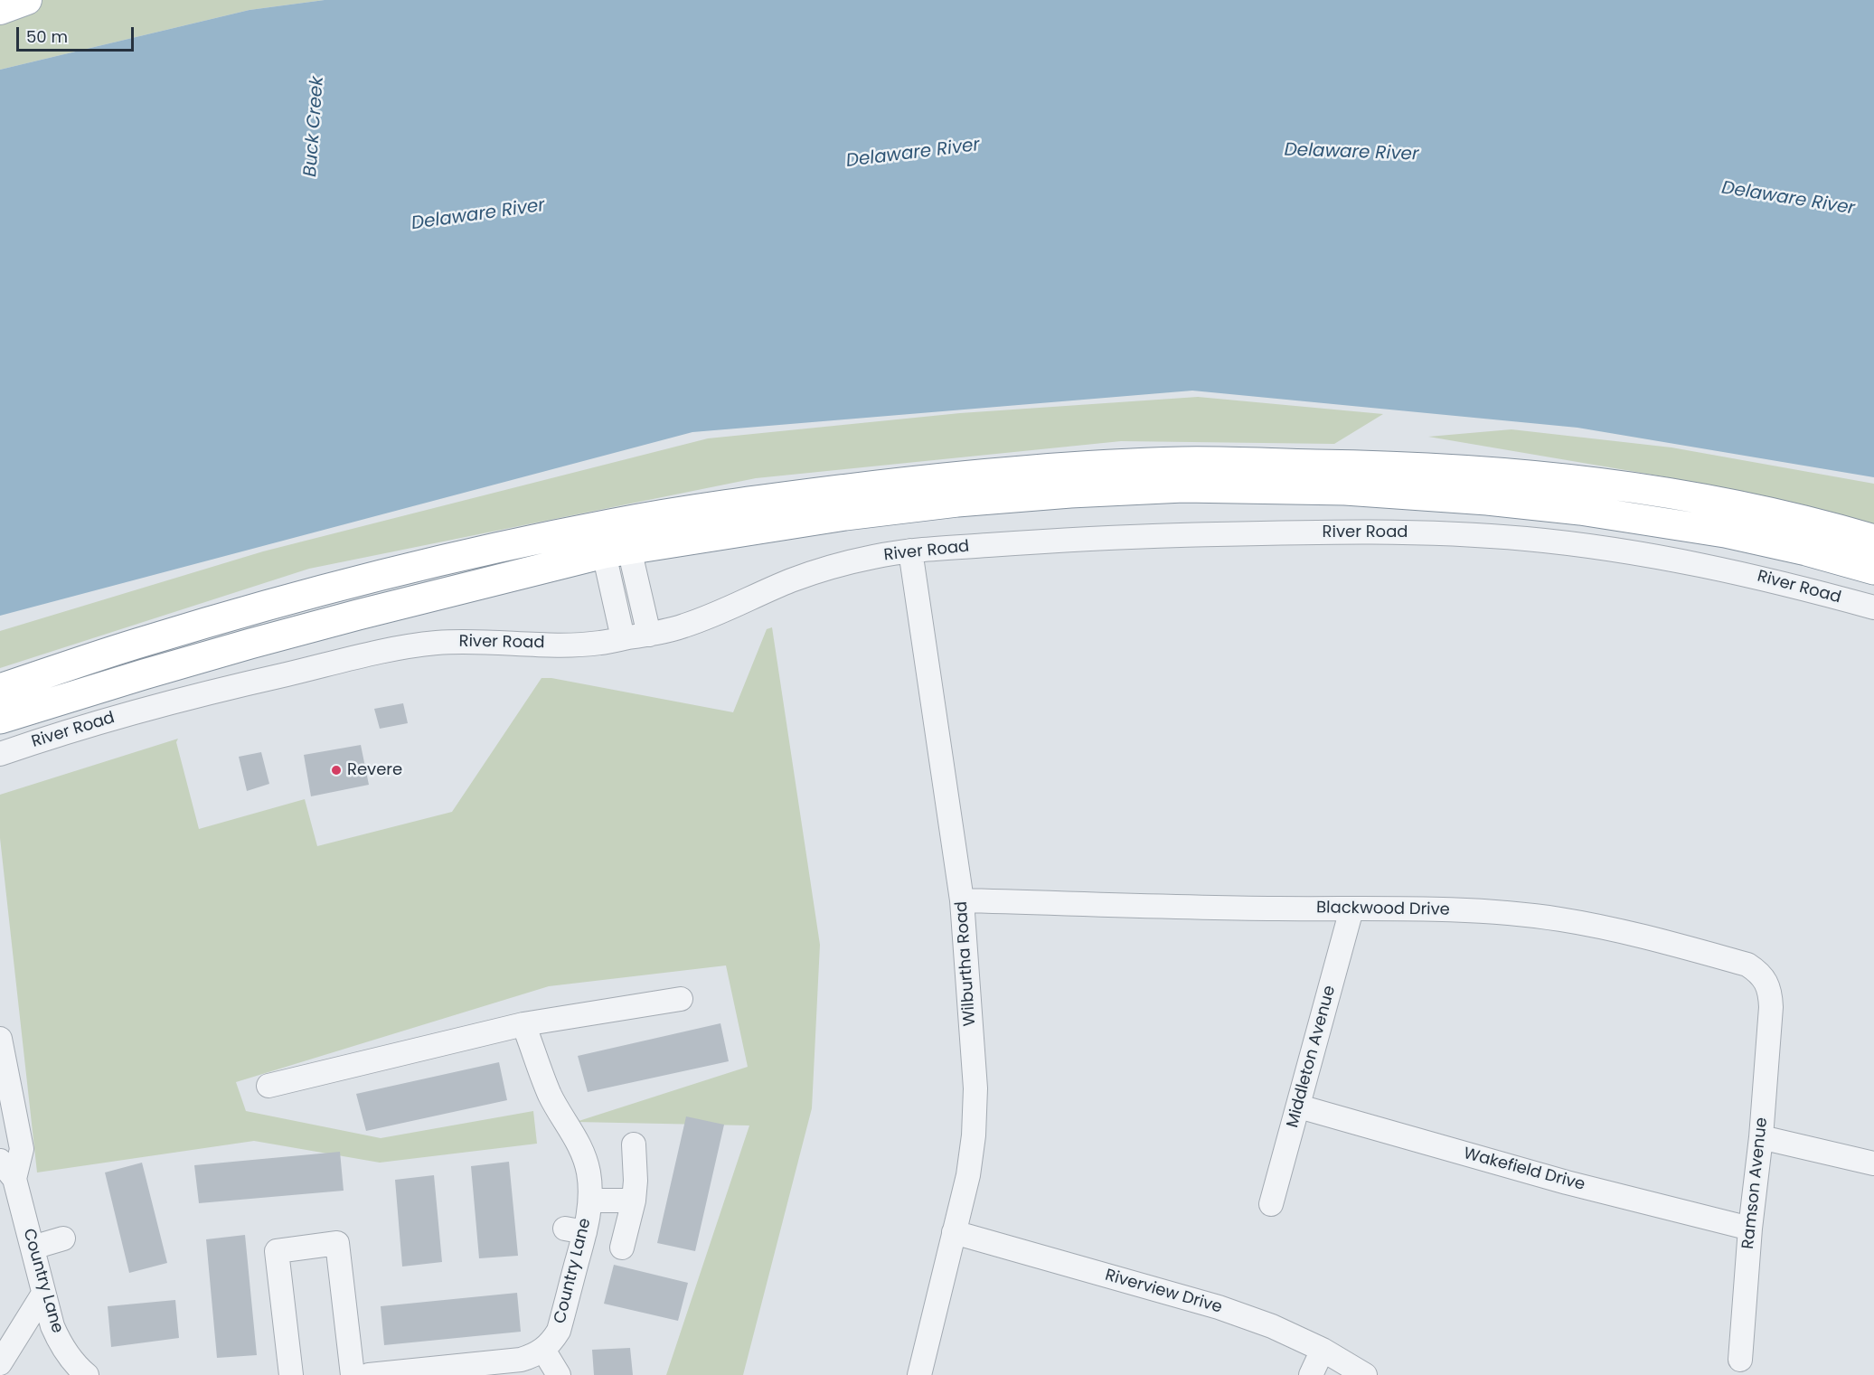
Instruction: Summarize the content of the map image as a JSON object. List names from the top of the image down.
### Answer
{
  "streets": {
    "highway": ["River Road"],
    "street": [
      "Blackwood Drive",
      "Wilburtha Road",
      "Middleton Avenue",
      "Wakefield Drive",
      "Ramson Avenue",
      "Country Lane",
      "Riverview Drive"
    ]
  },
  "crossings": [
    ["River Road", "Wilburtha Road"],
    ["Blackwood Drive", "Wilburtha Road"],
    ["Blackwood Drive", "Middleton Avenue"],
    ["Blackwood Drive", "Ramson Avenue"],
    ["Wilburtha Road", "Riverview Drive"],
    ["Middleton Avenue", "Wakefield Drive"],
    ["Wakefield Drive", "Ramson Avenue"]
  ],
  "water": ["Buck Creek", "Delaware River"],
  "places": ["Revere"],
  "scale_bar": "50 m"
}
